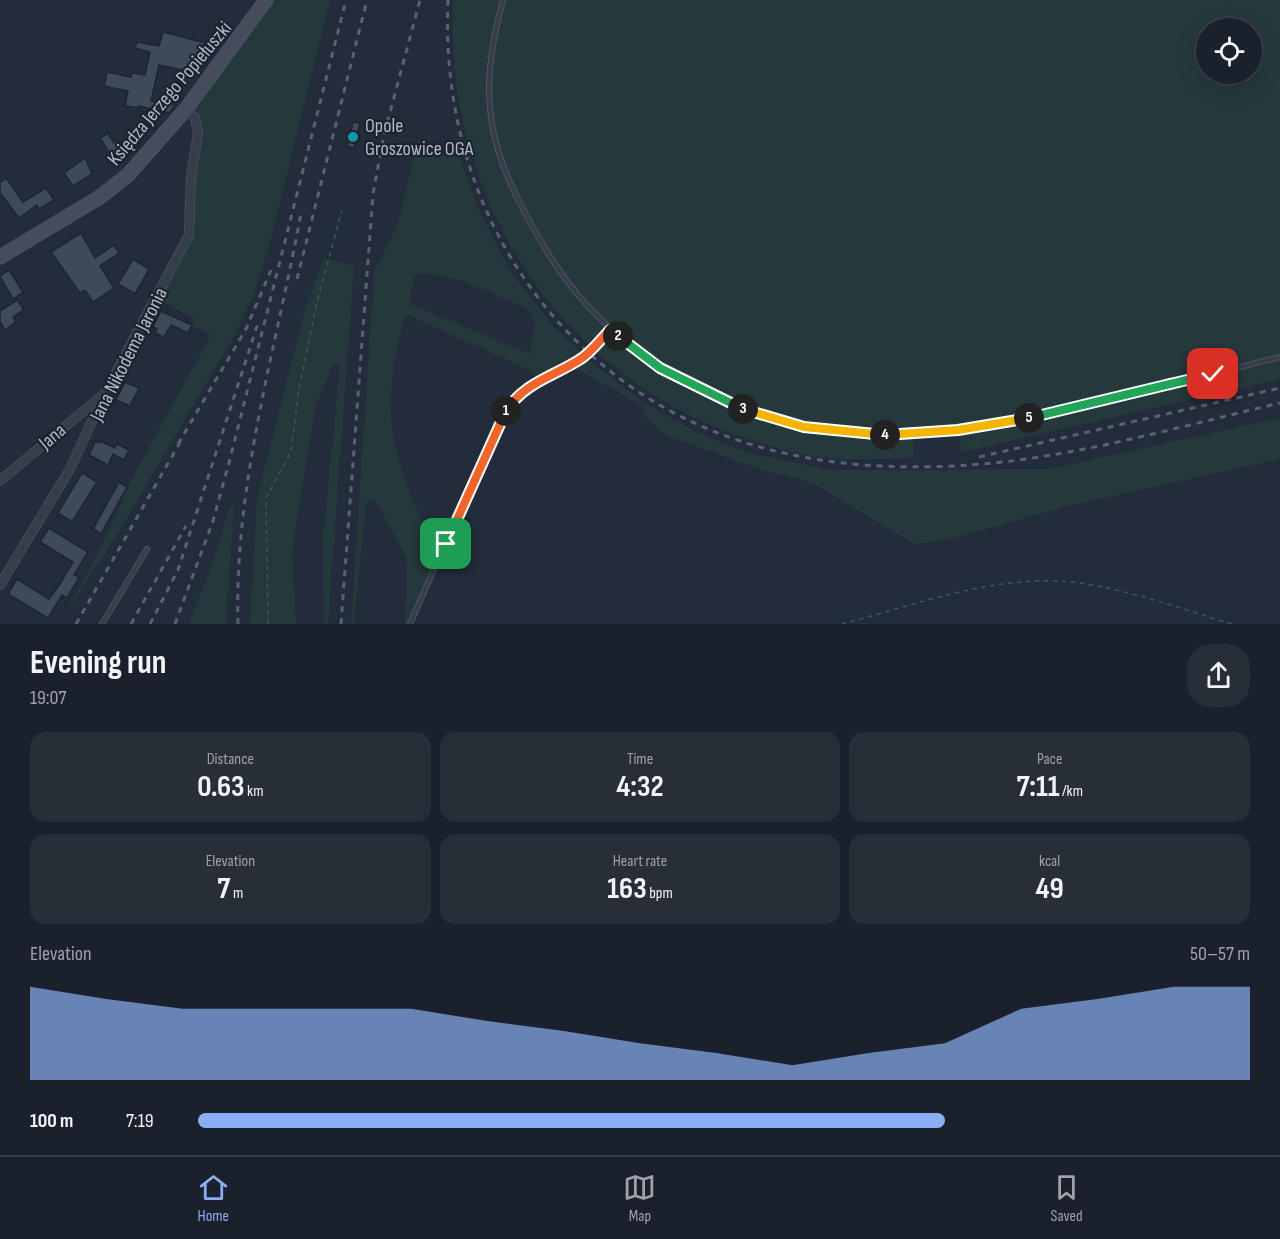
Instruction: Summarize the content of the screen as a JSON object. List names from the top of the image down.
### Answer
{
  "streets": {
    "main road": ["Księdza Jerzego Popiełuszki"],
    "street": ["Jana Nikodema Jaronia", "Jana"]
  },
  "crossings": [
    ["Księdza Jerzego Popiełuszki", "Jana Nikodema Jaronia"],
    ["Jana Nikodema Jaronia", "Jana"]
  ],
  "places": ["Opole Groszowice OGA"],
  "page": {
    "pins": [
      "2",
      "3",
      "1",
      "5",
      "4"
    ],
    "heading": ["Evening run", "19:07"],
    "stats": [
      ["Distance", "0.63 km"],
      ["Time", "4:32"],
      ["Pace", "7:11 /km"],
      ["Elevation", "7 m"],
      ["Heart rate", "163 bpm"],
      ["kcal", "49"]
    ],
    "chart": ["Elevation", "50–57 m"],
    "list": [
      {
        "name": "100 m",
        "note": "7:19"
      }
    ],
    "tabs": ["Home", "Map", "Saved"]
  }
}
